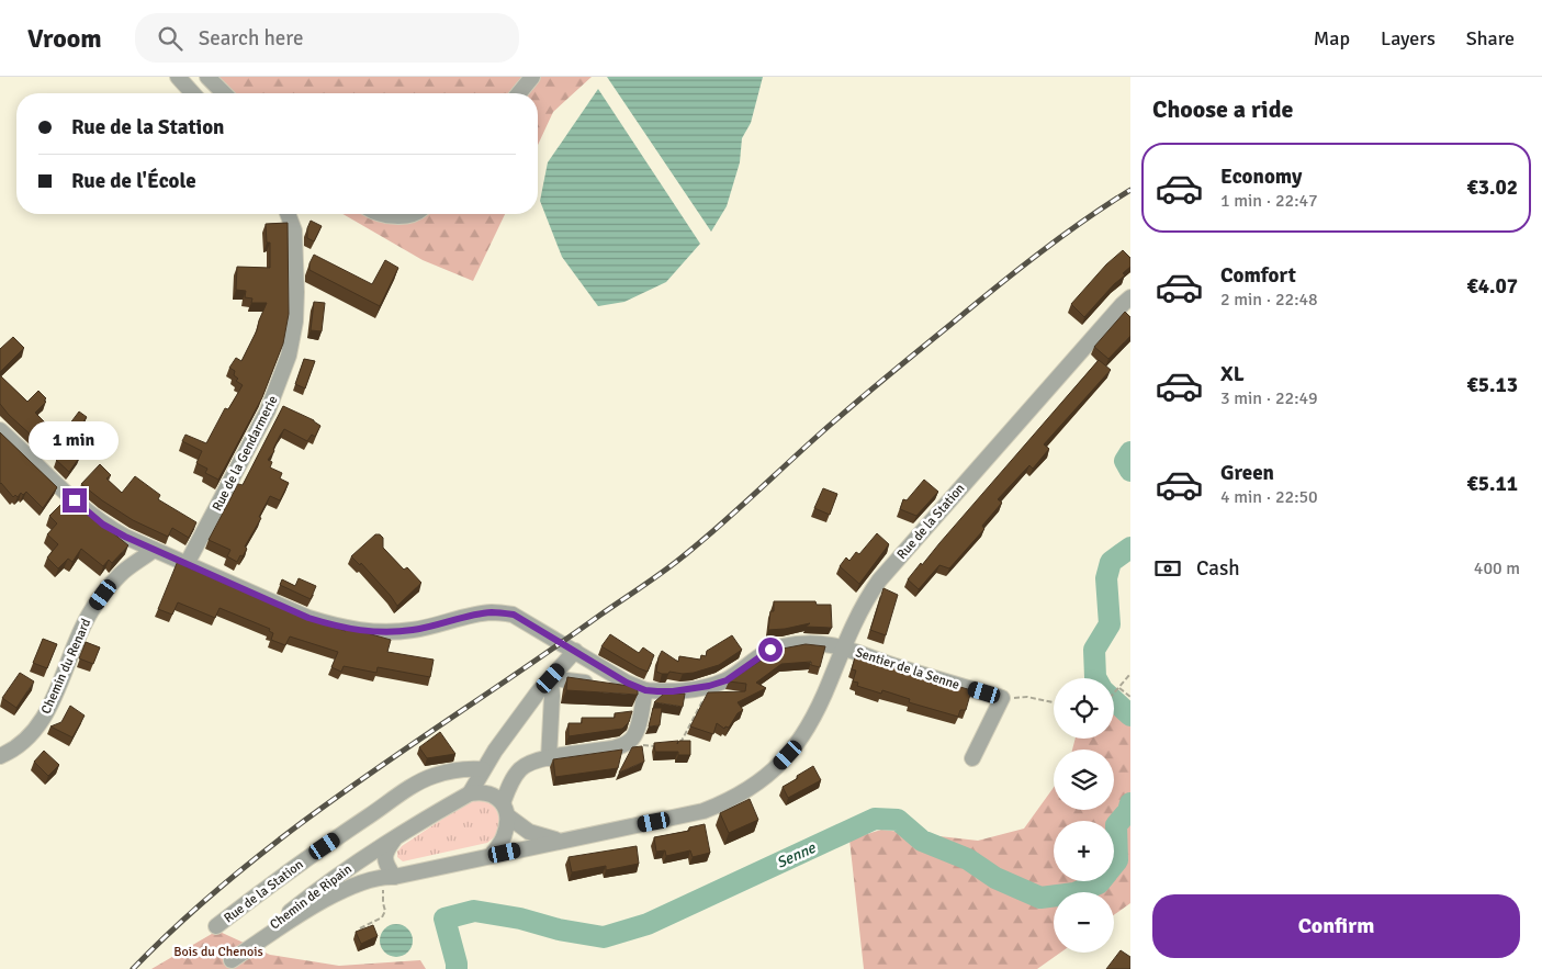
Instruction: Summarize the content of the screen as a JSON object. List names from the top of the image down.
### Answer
{
  "streets": {
    "street": [
      "Rue de la Gendarmerie",
      "Rue de la Station",
      "Chemin du Renard",
      "Sentier de la Senne",
      "Chemin de Ripain"
    ]
  },
  "crossings": [
    ["Rue de la Station", "Sentier de la Senne"],
    ["Rue de la Station", "Chemin de Ripain"],
    ["Sentier de la Senne", "Chemin de Ripain"]
  ],
  "water": ["Senne"],
  "parks": ["Bois du Chenois"],
  "page": {
    "header": "Vroom",
    "search": "Search here",
    "nav": ["Map", "Layers", "Share"],
    "heading": "Choose a ride",
    "banner": ["Rue de la Station", "Rue de l'École"],
    "list": [
      {
        "name": "Economy",
        "note": "1 min · 22:47",
        "value": "€3.02"
      },
      {
        "name": "Comfort",
        "note": "2 min · 22:48",
        "value": "€4.07"
      },
      {
        "name": "XL",
        "note": "3 min · 22:49",
        "value": "€5.13"
      },
      {
        "name": "Green",
        "note": "4 min · 22:50",
        "value": "€5.11"
      }
    ],
    "bubble": "1 min",
    "pay": ["Cash", "400 m"],
    "map_buttons": ["+", "−"],
    "buttons": "Confirm"
  }
}
